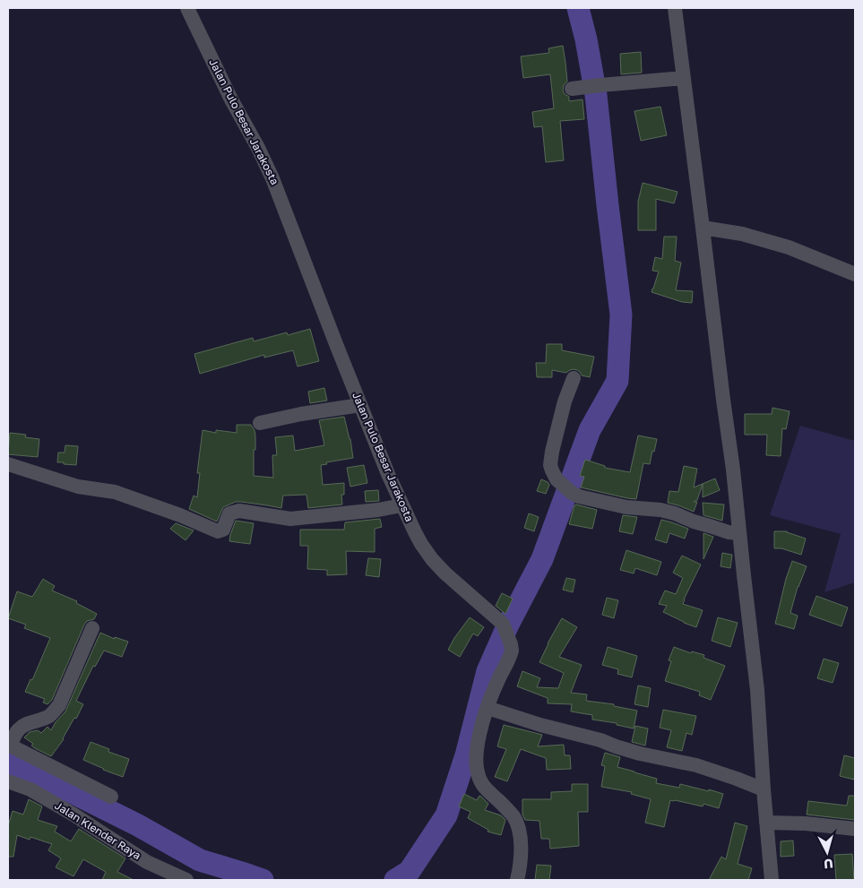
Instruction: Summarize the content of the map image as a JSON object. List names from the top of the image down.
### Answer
{
  "streets": {
    "street": ["Jalan Pulo Besar Jarakosta", "Jalan Klender Raya"]
  },
  "north": "bottom"
}
